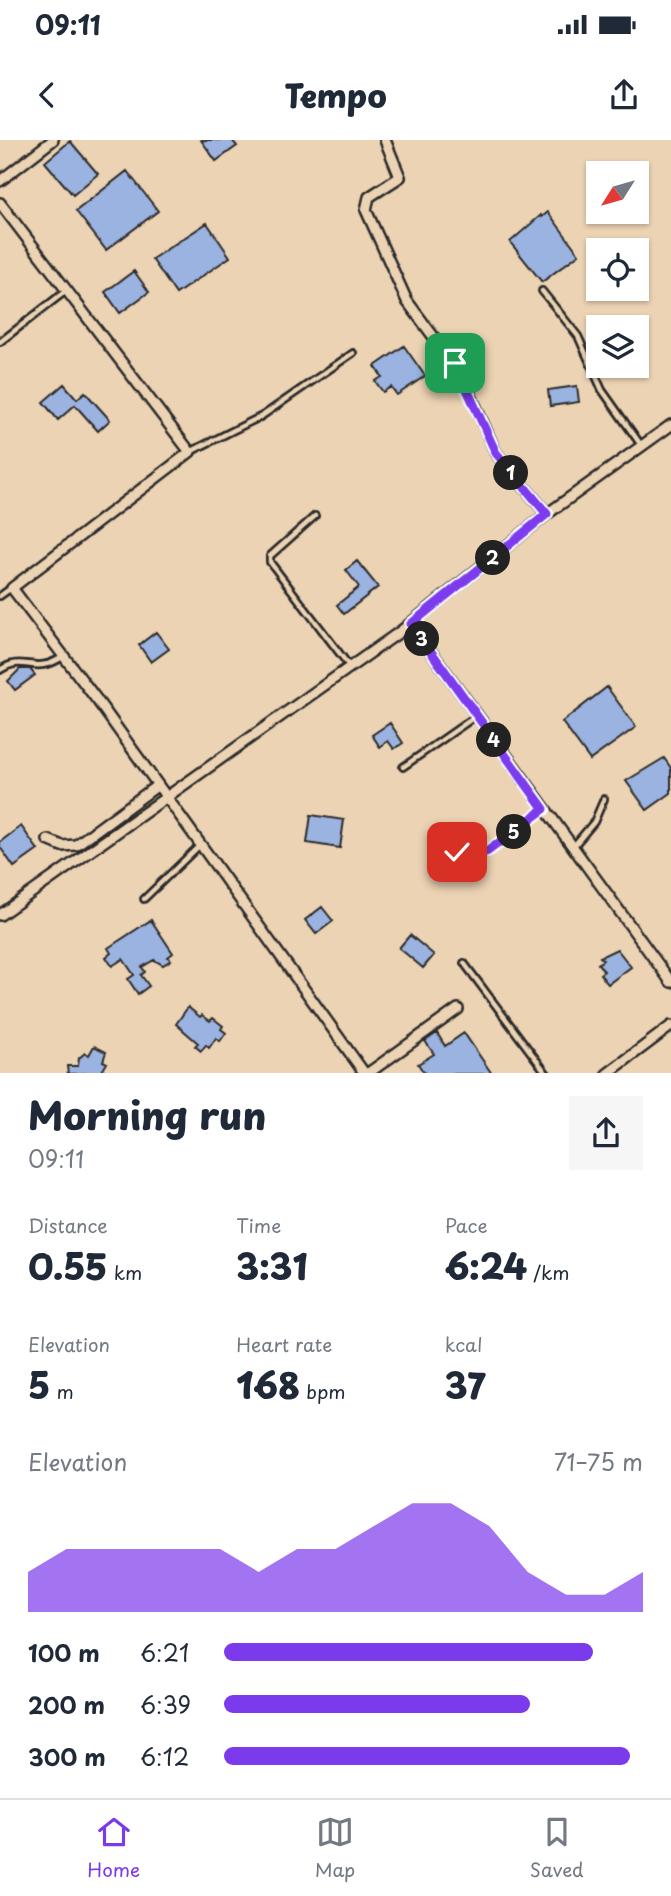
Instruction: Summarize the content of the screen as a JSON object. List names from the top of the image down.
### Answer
{
  "north": "bottom left",
  "page": {
    "status": "09:11",
    "header": "Tempo",
    "pins": [
      "1",
      "2",
      "3",
      "4",
      "5"
    ],
    "heading": ["Morning run", "09:11"],
    "stats": [
      ["Distance", "0.55 km"],
      ["Time", "3:31"],
      ["Pace", "6:24 /km"],
      ["Elevation", "5 m"],
      ["Heart rate", "168 bpm"],
      ["kcal", "37"]
    ],
    "chart": ["Elevation", "71–75 m"],
    "list": [
      {
        "name": "100 m",
        "note": "6:21"
      },
      {
        "name": "200 m",
        "note": "6:39"
      },
      {
        "name": "300 m",
        "note": "6:12"
      }
    ],
    "tabs": ["Home", "Map", "Saved"]
  }
}
